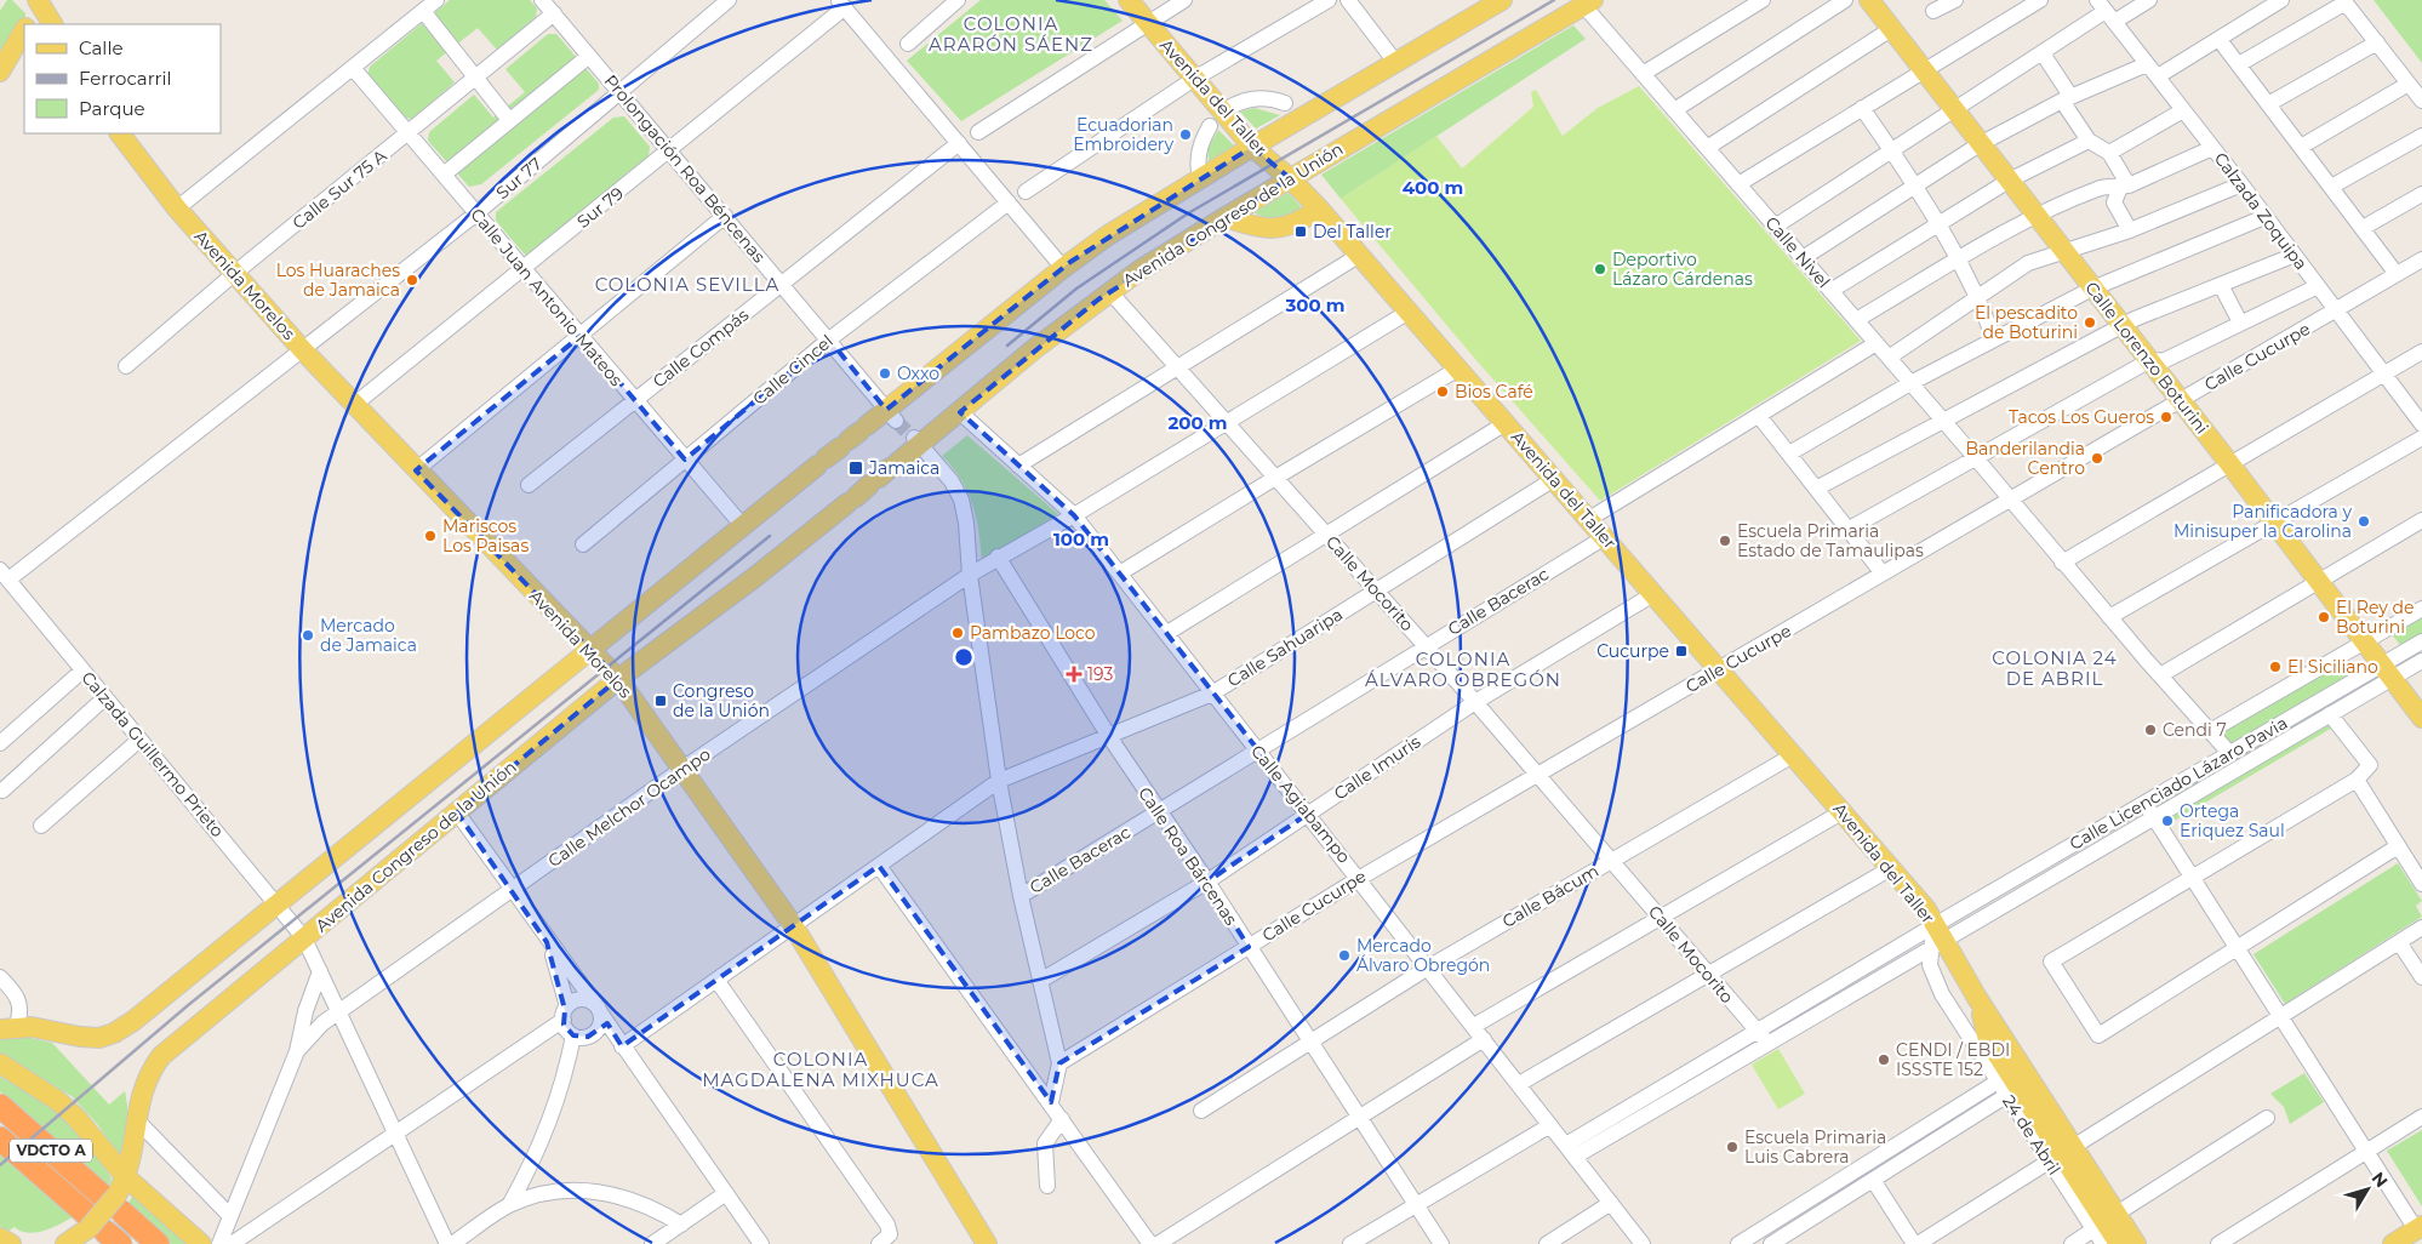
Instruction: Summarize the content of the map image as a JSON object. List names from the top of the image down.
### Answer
{
  "streets": {
    "highway": ["VDCTO A"],
    "main road": [
      "Avenida del Taller",
      "Avenida Congreso de la Unión",
      "Avenida Morelos",
      "Calle Lorenzo Boturini"
    ],
    "street": [
      "Prolongación Roa Béncenas",
      "Sur 77",
      "Calle Sur 75 A",
      "Sur 79",
      "Calzada Zoquipa",
      "Calle Nivel",
      "Calle Juan Antonio Mateos",
      "Calle Compás",
      "Calle Cucurpe",
      "Calle Cincel",
      "Calle Mocorito",
      "Calle Bacerac",
      "Calle Sahuaripa",
      "Calzada Guillermo Prieto",
      "Calle Imuris",
      "Calle Licenciado Lázaro Pavia",
      "Calle Agiabampo",
      "Calle Melchor Ocampo",
      "Calle Roa Bárcenas",
      "Calle Bácum",
      "24 de Abril"
    ]
  },
  "crossings": [
    ["Avenida del Taller", "Avenida Congreso de la Unión"],
    ["Avenida del Taller", "Calle Cucurpe"],
    ["Avenida del Taller", "Calle Bacerac"],
    ["Avenida del Taller", "Calle Sahuaripa"],
    ["Avenida del Taller", "Calle Imuris"],
    ["Avenida del Taller", "Calle Licenciado Lázaro Pavia"],
    ["Avenida del Taller", "Calle Melchor Ocampo"],
    ["Avenida del Taller", "Calle Bácum"],
    ["Avenida del Taller", "24 de Abril"],
    ["Prolongación Roa Béncenas", "Sur 77"],
    ["Prolongación Roa Béncenas", "Calle Sur 75 A"],
    ["Prolongación Roa Béncenas", "Sur 79"],
    ["Prolongación Roa Béncenas", "Calle Compás"],
    ["Prolongación Roa Béncenas", "Calle Cincel"],
    ["Sur 77", "Avenida Morelos"],
    ["Sur 77", "Calle Juan Antonio Mateos"],
    ["Sur 77", "Calzada Guillermo Prieto"],
    ["Calle Sur 75 A", "Avenida Morelos"],
    ["Calle Sur 75 A", "Calle Juan Antonio Mateos"],
    ["Sur 79", "Avenida Morelos"],
    ["Sur 79", "Calle Juan Antonio Mateos"],
    ["Calzada Zoquipa", "Calle Cucurpe"],
    ["Avenida Congreso de la Unión", "Calle Nivel"],
    ["Avenida Congreso de la Unión", "Avenida Morelos"],
    ["Avenida Congreso de la Unión", "Calle Mocorito"],
    ["Avenida Congreso de la Unión", "Calzada Guillermo Prieto"],
    ["Avenida Congreso de la Unión", "Calle Agiabampo"],
    ["Avenida Congreso de la Unión", "VDCTO A"],
    ["Calle Nivel", "Calle Cucurpe"],
    ["Calle Nivel", "Calle Licenciado Lázaro Pavia"],
    ["Avenida Morelos", "Calle Sahuaripa"],
    ["Avenida Morelos", "Calle Melchor Ocampo"],
    ["Calle Juan Antonio Mateos", "Calle Compás"],
    ["Calle Juan Antonio Mateos", "Calle Cincel"],
    ["Calle Cucurpe", "Calle Lorenzo Boturini"],
    ["Calle Cucurpe", "Calle Mocorito"],
    ["Calle Cucurpe", "Calle Agiabampo"],
    ["Calle Cucurpe", "Calle Roa Bárcenas"],
    ["Calle Lorenzo Boturini", "Calle Licenciado Lázaro Pavia"],
    ["Calle Mocorito", "Calle Bacerac"],
    ["Calle Mocorito", "Calle Sahuaripa"],
    ["Calle Mocorito", "Calle Imuris"],
    ["Calle Mocorito", "Calle Melchor Ocampo"],
    ["Calle Mocorito", "Calle Bácum"],
    ["Calle Bacerac", "Calle Agiabampo"],
    ["Calle Bacerac", "Calle Roa Bárcenas"],
    ["Calle Sahuaripa", "Calle Agiabampo"],
    ["Calle Sahuaripa", "Calle Roa Bárcenas"],
    ["Calzada Guillermo Prieto", "Calle Melchor Ocampo"],
    ["Calle Imuris", "Calle Agiabampo"],
    ["Calle Imuris", "Calle Roa Bárcenas"],
    ["Calle Licenciado Lázaro Pavia", "24 de Abril"],
    ["Calle Agiabampo", "Calle Melchor Ocampo"],
    ["Calle Agiabampo", "Calle Bácum"],
    ["Calle Melchor Ocampo", "Calle Roa Bárcenas"],
    ["Calle Roa Bárcenas", "Calle Bácum"]
  ],
  "districts": [
    "COLONIA ARARÓN SÁENZ",
    "COLONIA SEVILLA",
    "COLONIA 24 DE ABRIL",
    "COLONIA ÁLVARO OBREGÓN",
    "COLONIA MAGDALENA MIXHUCA"
  ],
  "places": {
    "other": [
      "Ecuadorian Embroidery",
      "Deportivo Lázaro Cárdenas",
      "Los Huaraches de Jamaica",
      "El pescadito de Boturini",
      "Oxxo",
      "Bios Café",
      "Tacos Los Gueros",
      "Banderilandia Centro",
      "Panificadora y Minisuper la Carolina",
      "Mariscos Los Paisas",
      "Escuela Primaria Estado de Tamaulipas",
      "El Rey de Boturini",
      "Pambazo Loco",
      "Mercado de Jamaica",
      "El Siciliano",
      "Cendi 7",
      "Ortega Eriquez Saul",
      "Mercado Álvaro Obregón",
      "CENDI / EBDI ISSSTE 152",
      "Escuela Primaria Luis Cabrera"
    ],
    "transit": [
      "Del Taller",
      "Jamaica",
      "Cucurpe",
      "Congreso de la Unión"
    ],
    "health": ["193"]
  },
  "legend": ["Calle", "Ferrocarril", "Parque"],
  "north": "top right",
  "rings": [
    "400 m",
    "300 m",
    "200 m",
    "100 m"
  ]
}
